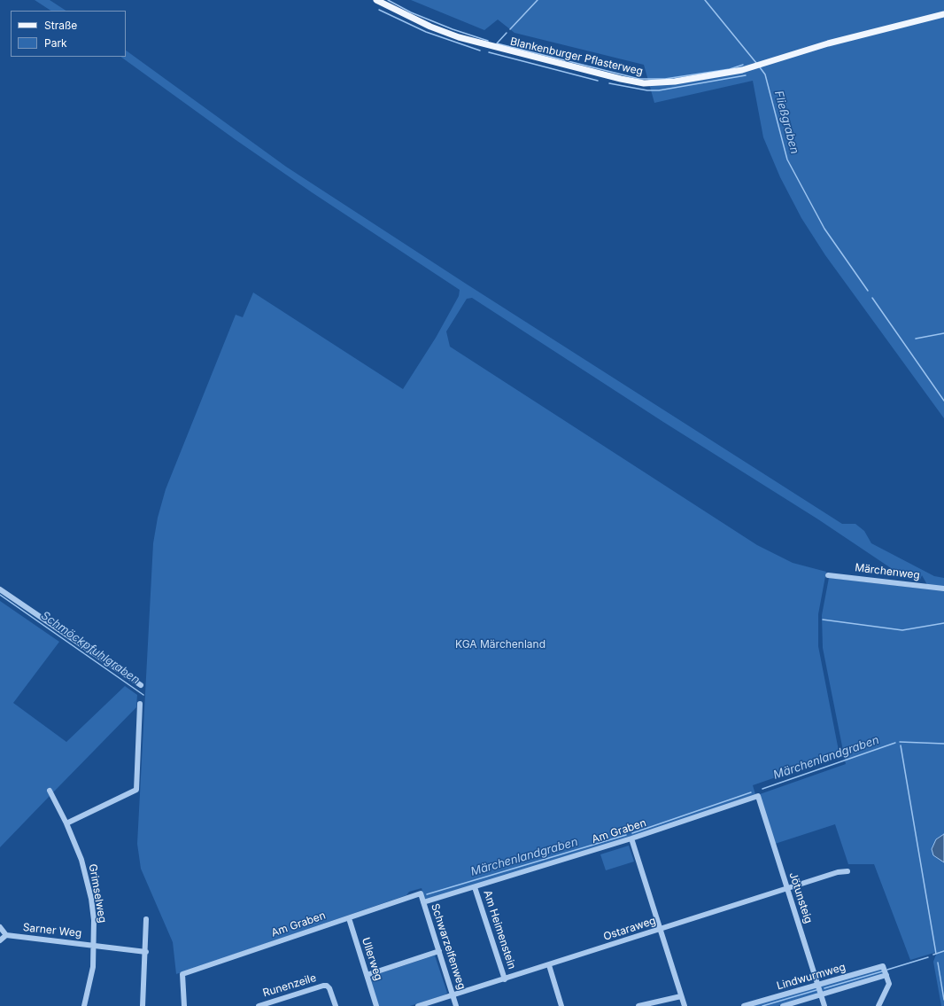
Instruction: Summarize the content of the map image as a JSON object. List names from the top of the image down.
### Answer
{
  "streets": {
    "main road": ["Blankenburger Pflasterweg"],
    "street": [
      "Märchenweg",
      "Am Graben",
      "Grimselweg",
      "Jötunsteig",
      "Ostaraweg",
      "Am Heimenstein",
      "Sarner Weg",
      "Schwarzelfenweg",
      "Ullerweg",
      "Lindwurmweg",
      "Runenzeile"
    ]
  },
  "crossings": [
    ["Am Graben", "Jötunsteig"],
    ["Am Graben", "Am Heimenstein"],
    ["Am Graben", "Schwarzelfenweg"],
    ["Am Graben", "Ullerweg"],
    ["Grimselweg", "Sarner Weg"],
    ["Jötunsteig", "Ostaraweg"],
    ["Jötunsteig", "Lindwurmweg"],
    ["Ostaraweg", "Am Heimenstein"],
    ["Ostaraweg", "Schwarzelfenweg"]
  ],
  "water": ["Fließgraben", "Schmöckpfuhlgraben", "Märchenlandgraben"],
  "parks": ["KGA Märchenland"],
  "legend": ["Straße", "Park"]
}
